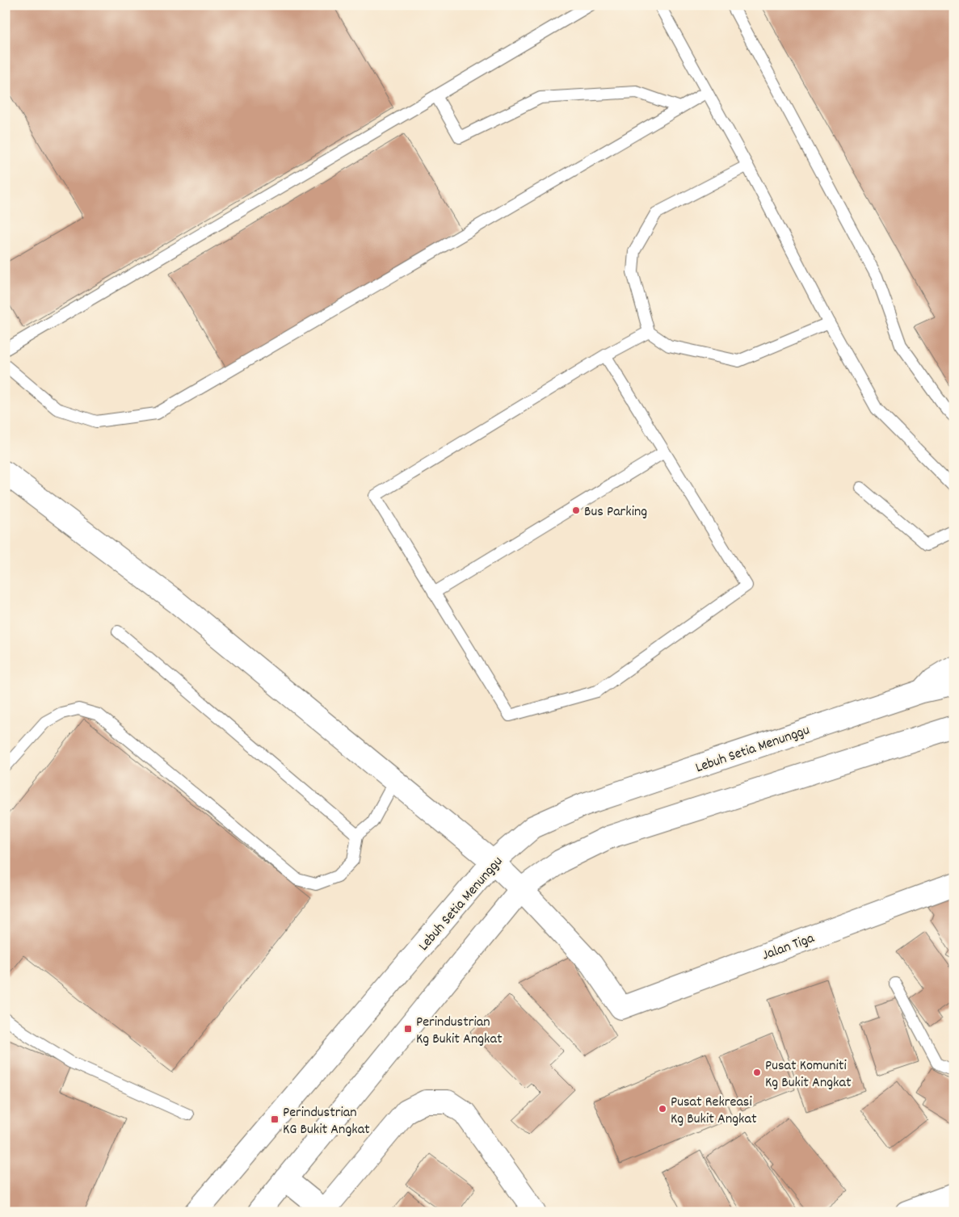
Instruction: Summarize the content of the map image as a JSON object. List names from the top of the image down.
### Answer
{
  "streets": {
    "street": ["Lebuh Setia Menunggu", "Jalan Tiga"]
  },
  "places": {
    "other": ["Bus Parking", "Pusat Komuniti Kg Bukit Angkat", "Pusat Rekreasi Kg Bukit Angkat"],
    "transit": ["Perindustrian Kg Bukit Angkat", "Perindustrian KG Bukit Angkat"]
  }
}
